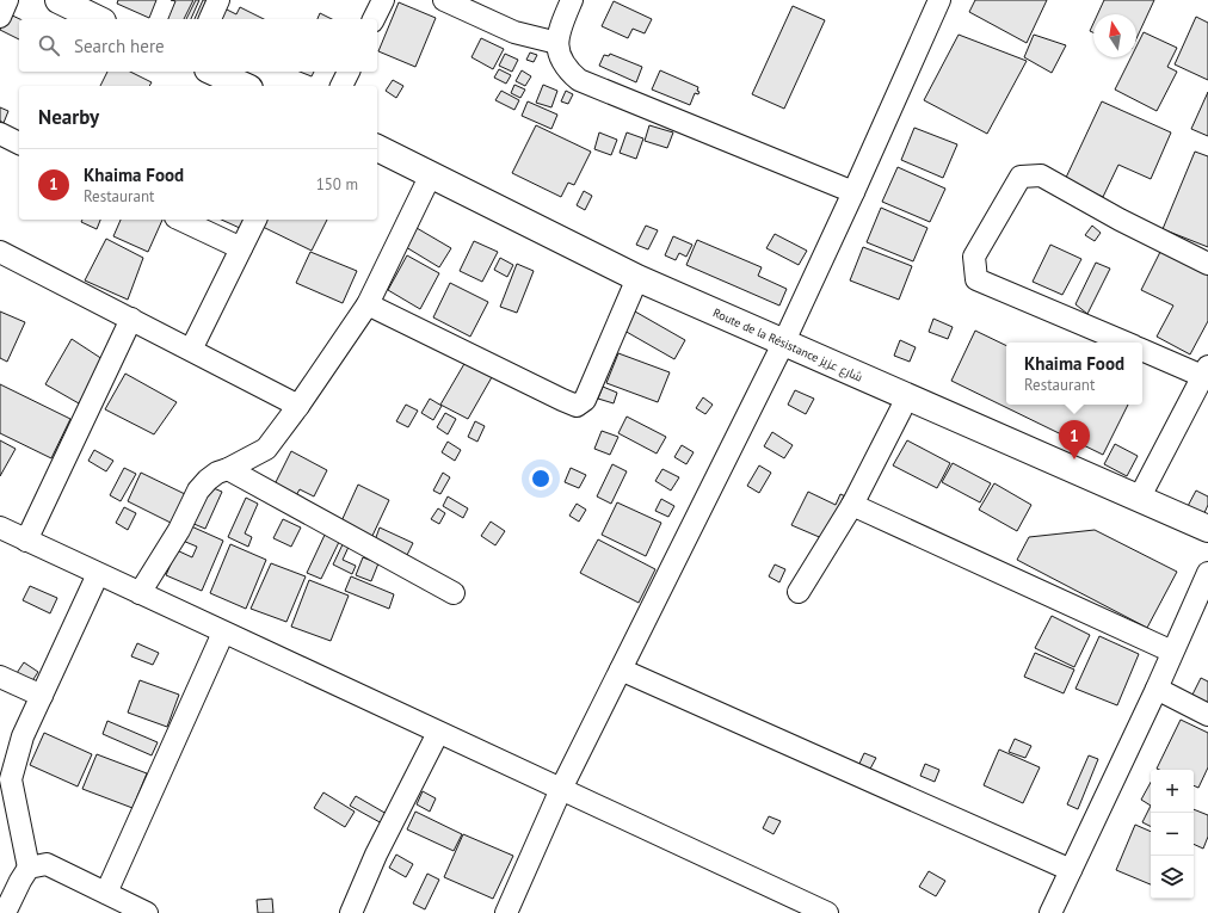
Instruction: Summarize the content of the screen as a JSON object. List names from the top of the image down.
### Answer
{
  "streets": {
    "main road": ["Route de la Résistance شارع عزيز"]
  },
  "north": "top",
  "page": {
    "search": "Search here",
    "heading": "Nearby",
    "list": [
      {
        "mark": "1",
        "name": "Khaima Food",
        "note": "Restaurant",
        "value": "150 m"
      }
    ],
    "popup": ["Khaima Food", "Restaurant"],
    "pins": "1",
    "map_buttons": ["+", "−"]
  }
}
